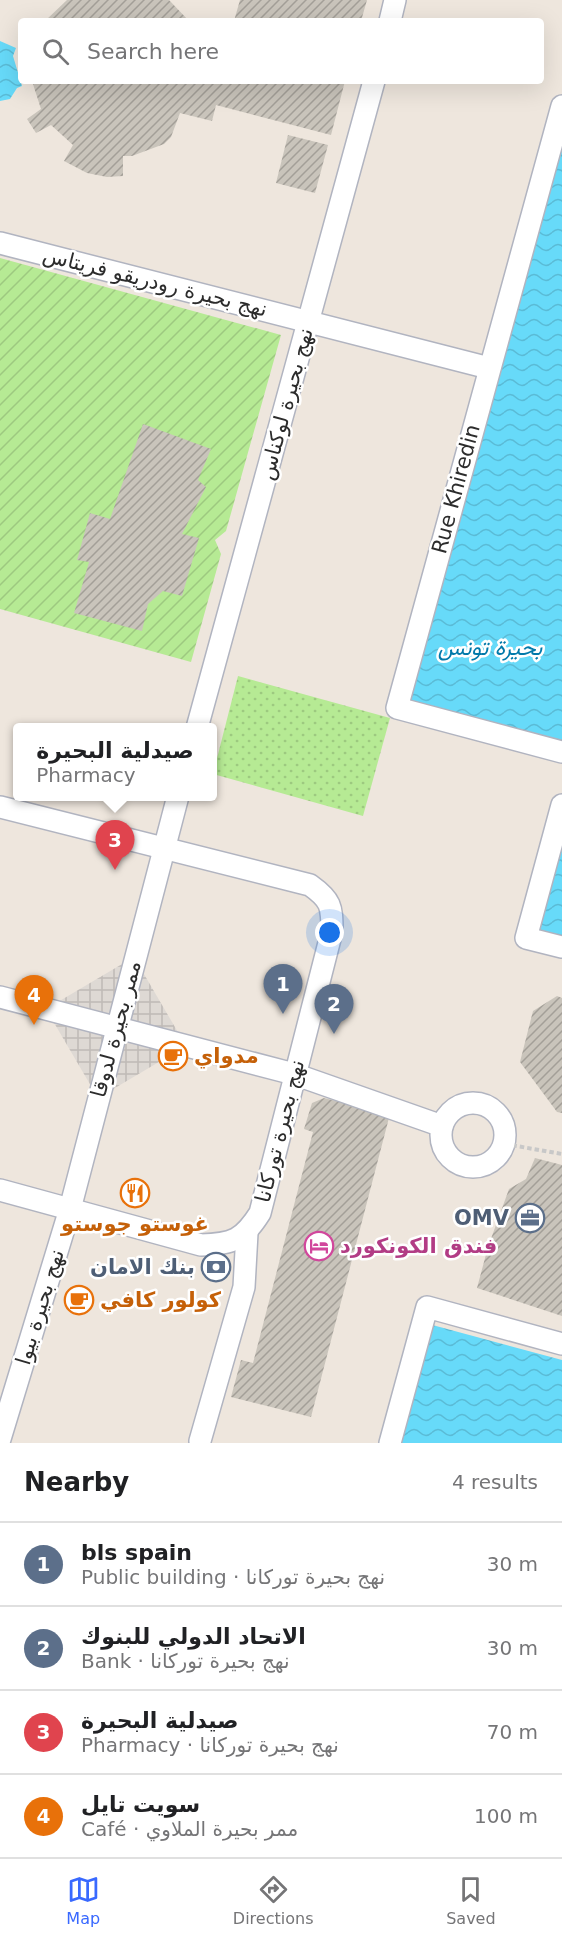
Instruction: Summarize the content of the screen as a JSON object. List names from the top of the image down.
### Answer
{
  "streets": {
    "street": [
      "نهج بحيرة رودريقو فريتاس",
      "نهج بحيرة لوكناس",
      "Rue Khiredin",
      "ممر بحيرة لدوقا",
      "نهج بحيرة توركانا",
      "نهج بحيرة بيوا"
    ]
  },
  "crossings": [
    ["نهج بحيرة رودريقو فريتاس", "نهج بحيرة لوكناس"],
    ["نهج بحيرة رودريقو فريتاس", "Rue Khiredin"],
    ["ممر بحيرة لدوقا", "نهج بحيرة توركانا"],
    ["ممر بحيرة لدوقا", "نهج بحيرة بيوا"]
  ],
  "water": ["بحيرة تونس"],
  "places": {
    "cafe": ["مدواي", "كولور كافي"],
    "restaurant": ["غوستو جوستو"],
    "office": ["OMV"],
    "hotel": ["فندق الكونكورد"],
    "bank": ["بنك الامان"]
  },
  "page": {
    "search": "Search here",
    "popup": ["صيدلية البحيرة", "Pharmacy"],
    "pins": [
      "3",
      "1",
      "4",
      "2"
    ],
    "heading": ["Nearby", "4 results"],
    "list": [
      {
        "mark": "1",
        "name": "bls spain",
        "note": "Public building · نهج بحيرة توركانا",
        "value": "30 m"
      },
      {
        "mark": "2",
        "name": "الاتحاد الدولي للبنوك",
        "note": "Bank · نهج بحيرة توركانا",
        "value": "30 m"
      },
      {
        "mark": "3",
        "name": "صيدلية البحيرة",
        "note": "Pharmacy · نهج بحيرة توركانا",
        "value": "70 m"
      },
      {
        "mark": "4",
        "name": "سويت تايل",
        "note": "Café · ممر بحيرة الملاوي",
        "value": "100 m"
      }
    ],
    "nav": ["Map", "Directions", "Saved"]
  }
}
